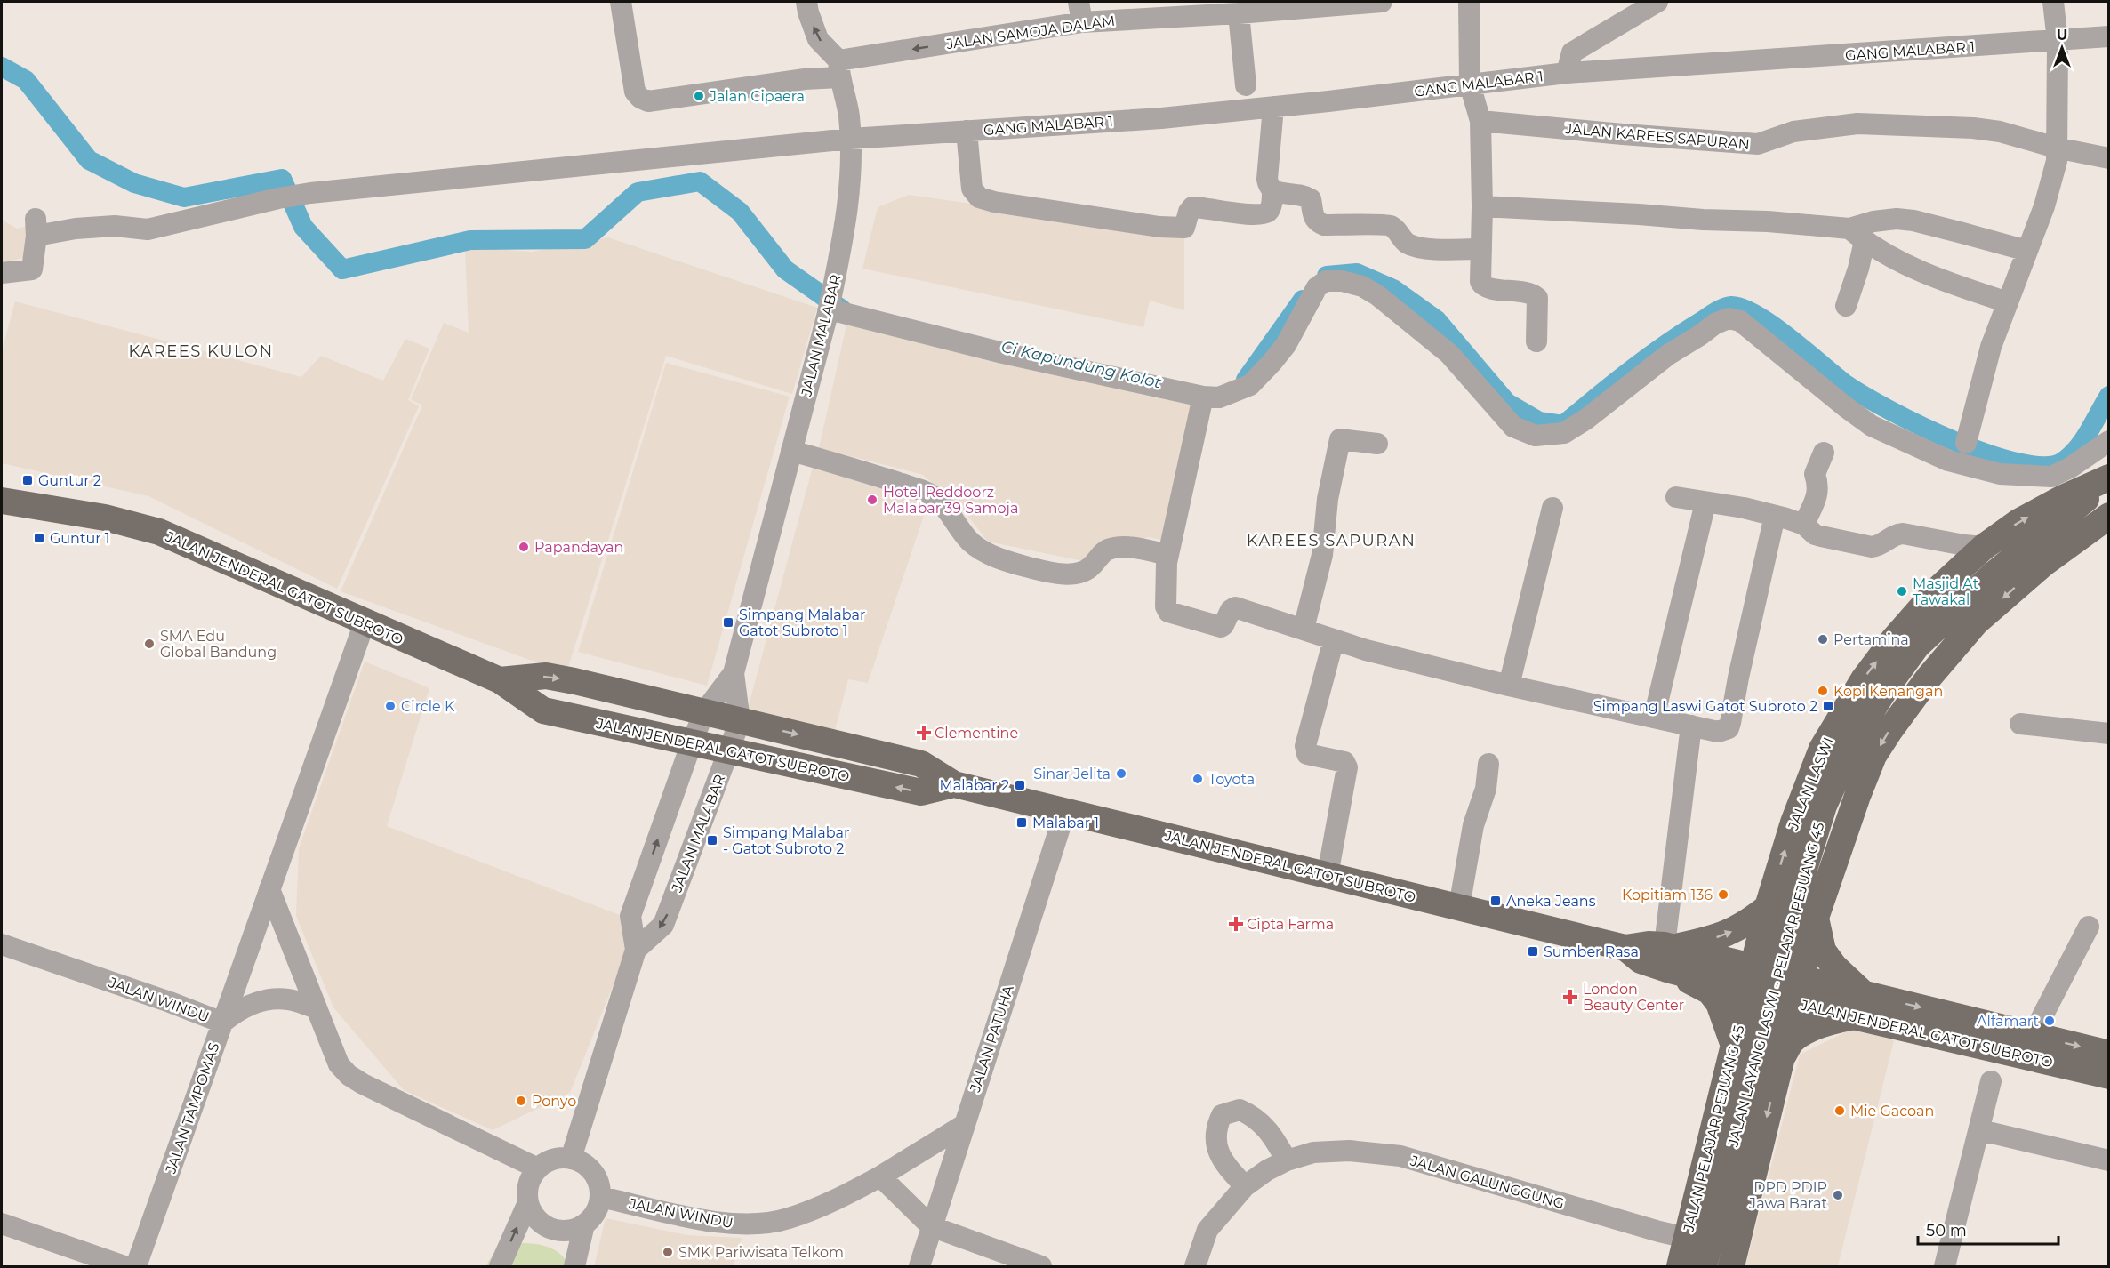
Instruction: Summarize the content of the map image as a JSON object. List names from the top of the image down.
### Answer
{
  "streets": {
    "main road": [
      "JALAN JENDERAL GATOT SUBROTO",
      "JALAN LASWI",
      "JALAN LAYANG LASWI - PELAJAR PEJUANG 45",
      "JALAN PELAJAR PEJUANG 45"
    ],
    "street": [
      "JALAN SAMOJA DALAM",
      "GANG MALABAR 1",
      "JALAN KAREES SAPURAN",
      "JALAN MALABAR",
      "JALAN WINDU",
      "JALAN PATUHA",
      "JALAN TAMPOMAS",
      "JALAN GALUNGGUNG"
    ]
  },
  "crossings": [
    ["JALAN SAMOJA DALAM", "JALAN MALABAR"],
    ["GANG MALABAR 1", "JALAN MALABAR"],
    ["JALAN MALABAR", "JALAN JENDERAL GATOT SUBROTO"],
    ["JALAN MALABAR", "JALAN WINDU"],
    ["JALAN JENDERAL GATOT SUBROTO", "JALAN LASWI"],
    ["JALAN JENDERAL GATOT SUBROTO", "JALAN PATUHA"],
    ["JALAN JENDERAL GATOT SUBROTO", "JALAN TAMPOMAS"],
    ["JALAN JENDERAL GATOT SUBROTO", "JALAN PELAJAR PEJUANG 45"],
    ["JALAN LASWI", "JALAN LAYANG LASWI - PELAJAR PEJUANG 45"],
    ["JALAN LASWI", "JALAN PELAJAR PEJUANG 45"],
    ["JALAN LAYANG LASWI - PELAJAR PEJUANG 45", "JALAN PELAJAR PEJUANG 45"],
    ["JALAN WINDU", "JALAN PATUHA"],
    ["JALAN WINDU", "JALAN TAMPOMAS"],
    ["JALAN PELAJAR PEJUANG 45", "JALAN GALUNGGUNG"]
  ],
  "districts": ["KAREES KULON", "KAREES SAPURAN"],
  "water": ["Ci Kapundung Kolot"],
  "places": {
    "other": [
      "Jalan Cipaera",
      "Hotel Reddoorz Malabar 39 Samoja",
      "Papandayan",
      "Masjid At Tawakal",
      "Pertamina",
      "SMA Edu Global Bandung",
      "Kopi Kenangan",
      "Circle K",
      "Sinar Jelita",
      "Toyota",
      "Kopitiam 136",
      "Alfamart",
      "Ponyo",
      "Mie Gacoan",
      "DPD PDIP Jawa Barat",
      "SMK Pariwisata Telkom"
    ],
    "transit": [
      "Guntur 2",
      "Guntur 1",
      "Simpang Malabar Gatot Subroto 1",
      "Simpang Laswi Gatot Subroto 2",
      "Malabar 2",
      "Malabar 1",
      "Simpang Malabar - Gatot Subroto 2",
      "Aneka Jeans",
      "Sumber Rasa"
    ],
    "health": ["Clementine", "Cipta Farma", "London Beauty Center"]
  },
  "scale_bar": "50 m",
  "north": "top"
}
